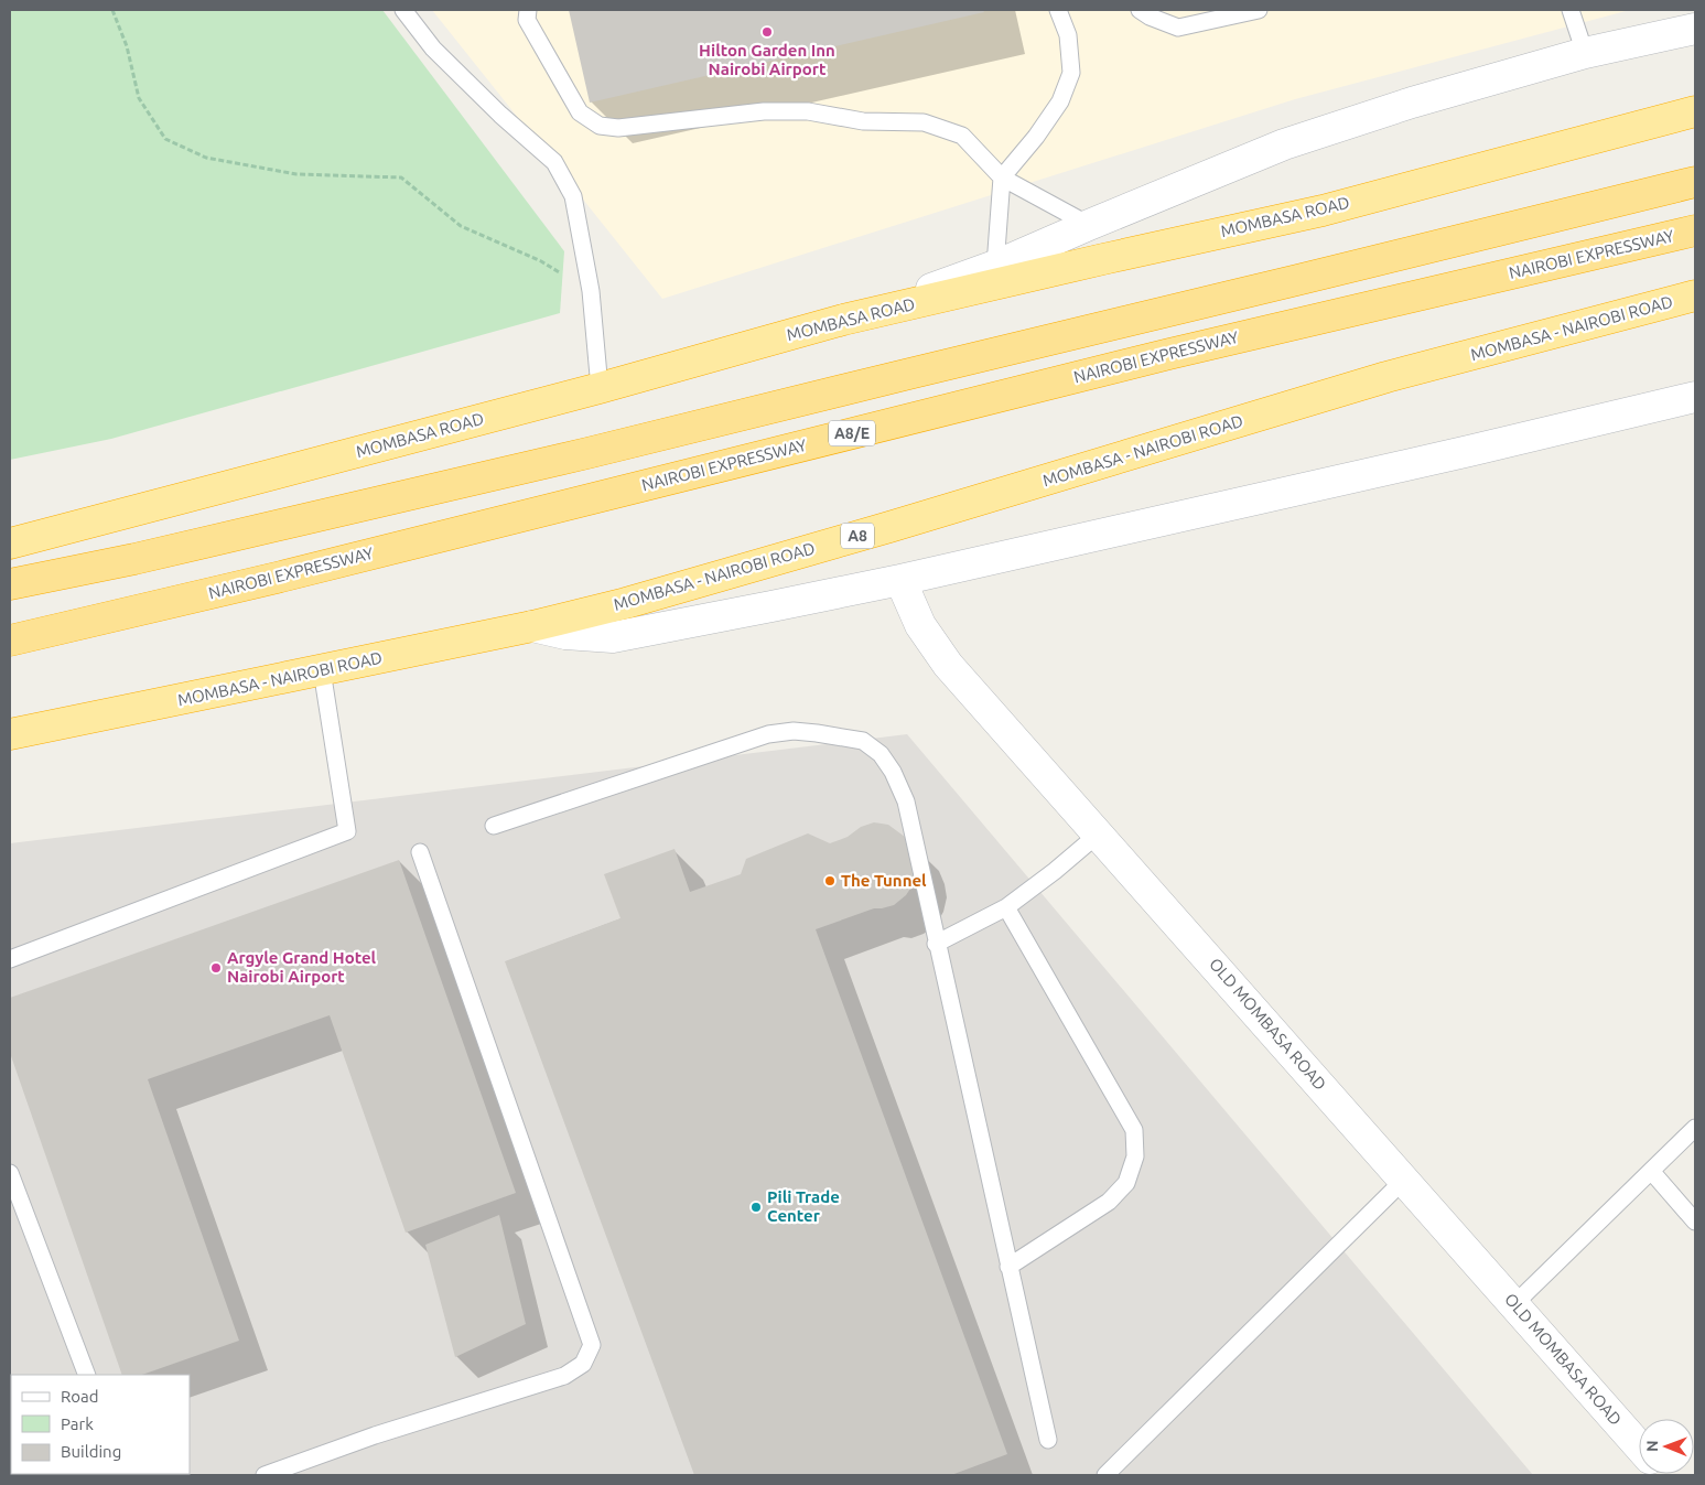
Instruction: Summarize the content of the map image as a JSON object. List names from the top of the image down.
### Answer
{
  "streets": {
    "highway": [
      "MOMBASA ROAD",
      "NAIROBI EXPRESSWAY",
      "MOMBASA - NAIROBI ROAD",
      "A8/E",
      "A8"
    ],
    "street": ["OLD MOMBASA ROAD"]
  },
  "places": [
    "Hilton Garden Inn Nairobi Airport",
    "The Tunnel",
    "Argyle Grand Hotel Nairobi Airport",
    "Pili Trade Center"
  ],
  "legend": ["Road", "Park", "Building"],
  "north": "left"
}
